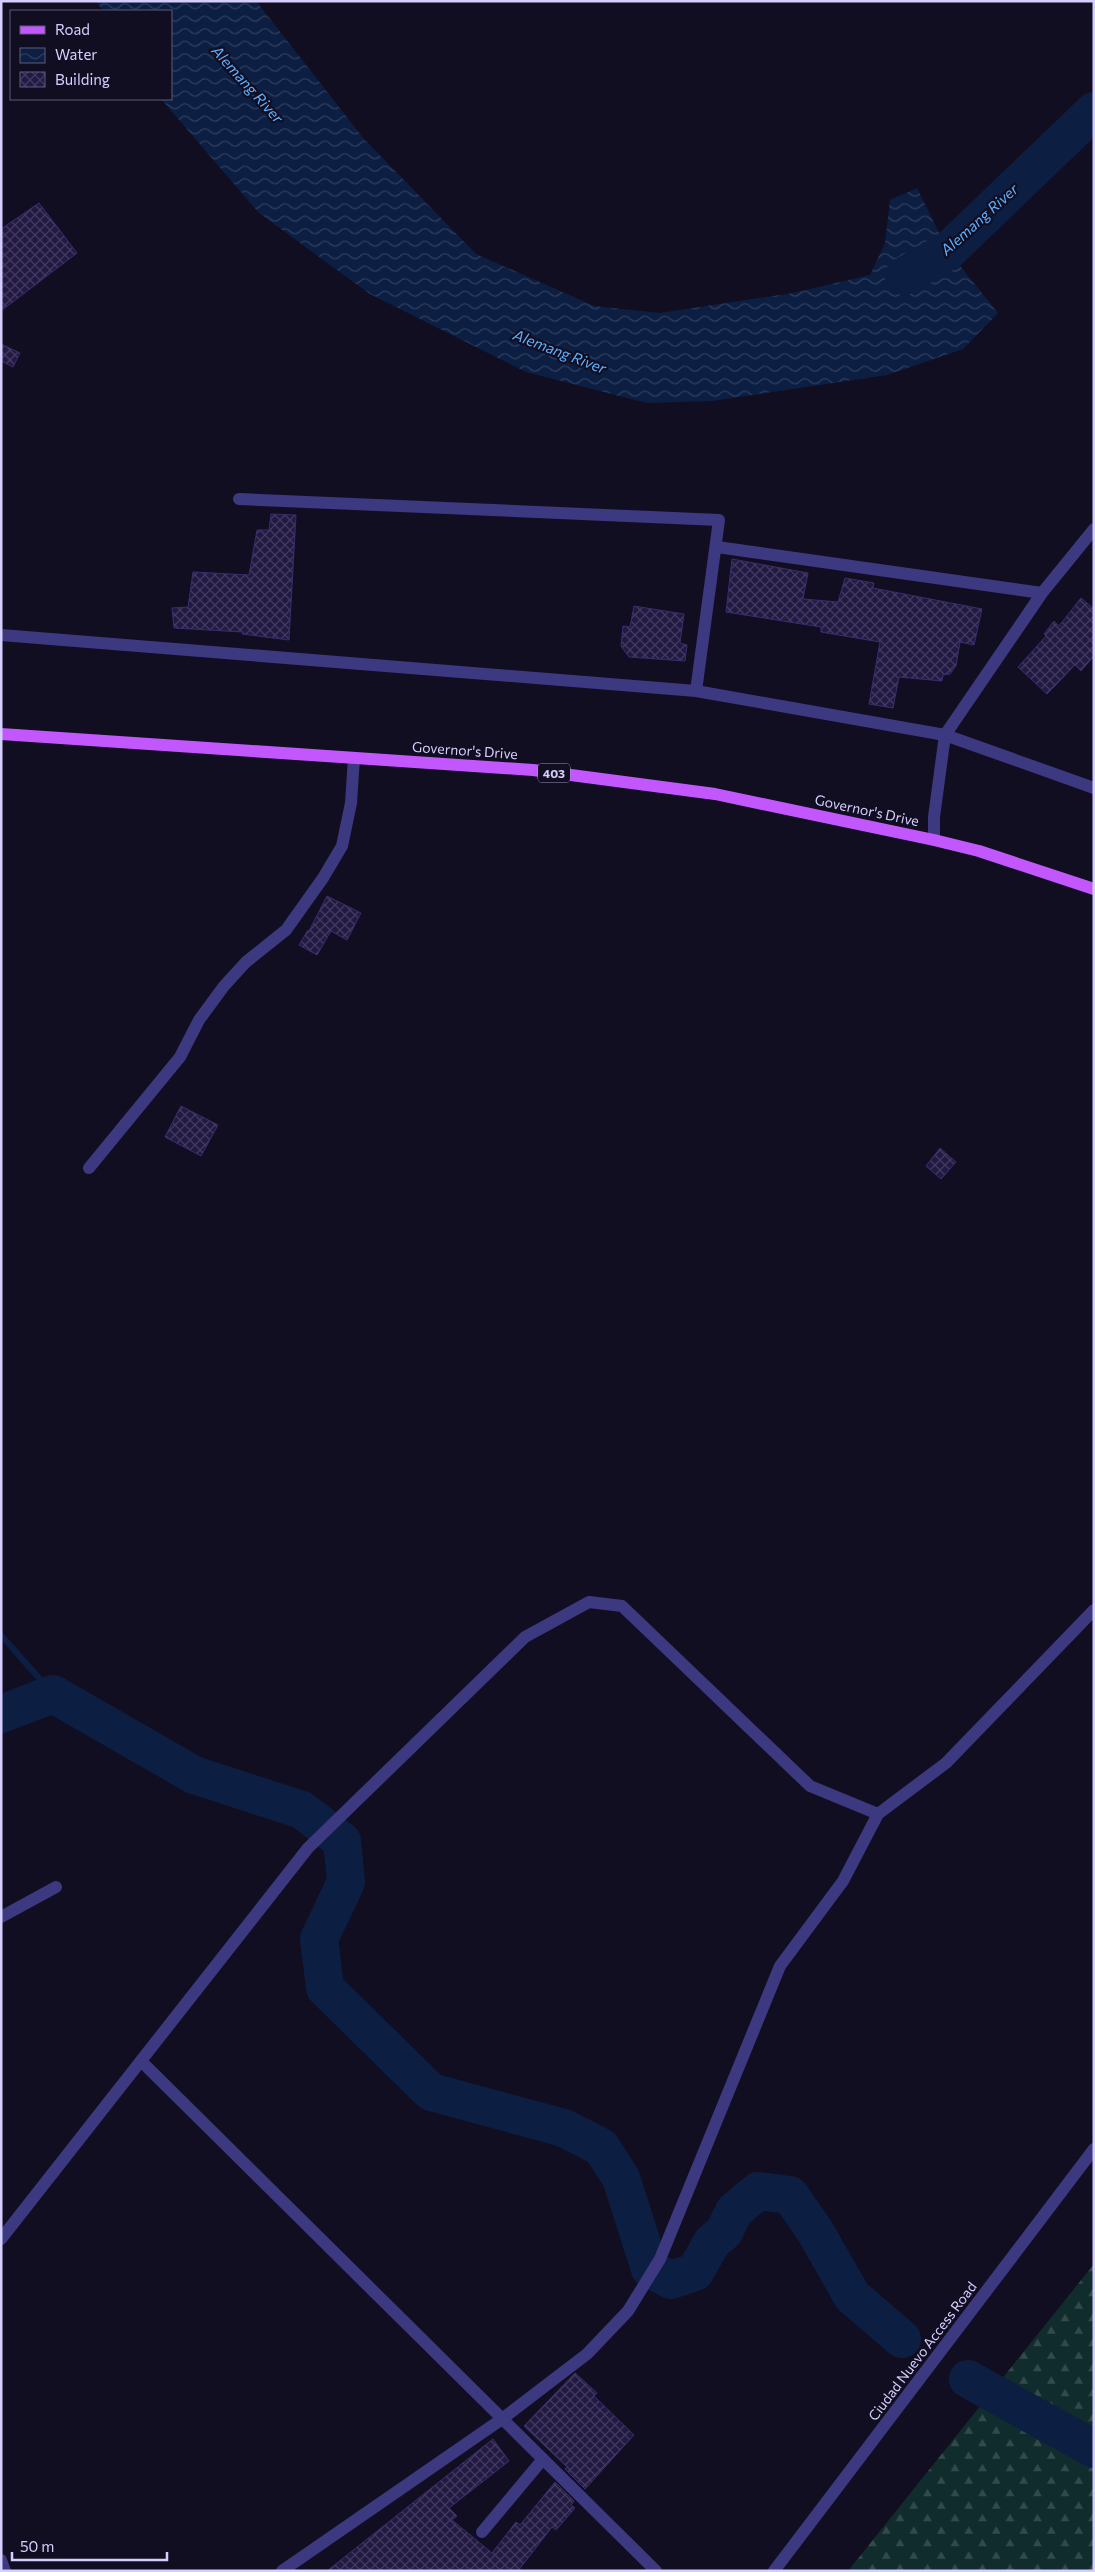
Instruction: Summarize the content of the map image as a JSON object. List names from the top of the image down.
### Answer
{
  "streets": {
    "main road": ["Governor's Drive", "403"],
    "street": ["Ciudad Nuevo Access Road"]
  },
  "water": ["Alemang River"],
  "legend": ["Road", "Water", "Building"],
  "scale_bar": "50 m"
}
